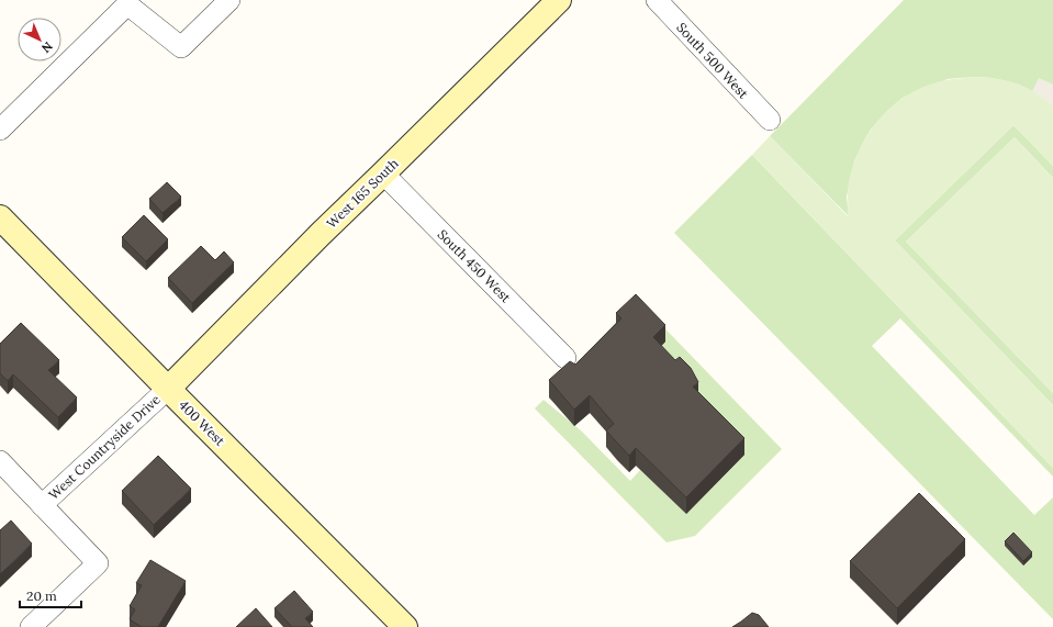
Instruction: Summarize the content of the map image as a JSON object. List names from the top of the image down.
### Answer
{
  "streets": {
    "main road": ["West 165 South", "400 West"],
    "street": ["South 500 West", "South 450 West", "West Countryside Drive"]
  },
  "crossings": [
    ["West 165 South", "South 450 West"],
    ["West 165 South", "400 West"],
    ["West 165 South", "West Countryside Drive"],
    ["400 West", "West Countryside Drive"]
  ],
  "scale_bar": "20 m",
  "north": "bottom right"
}
